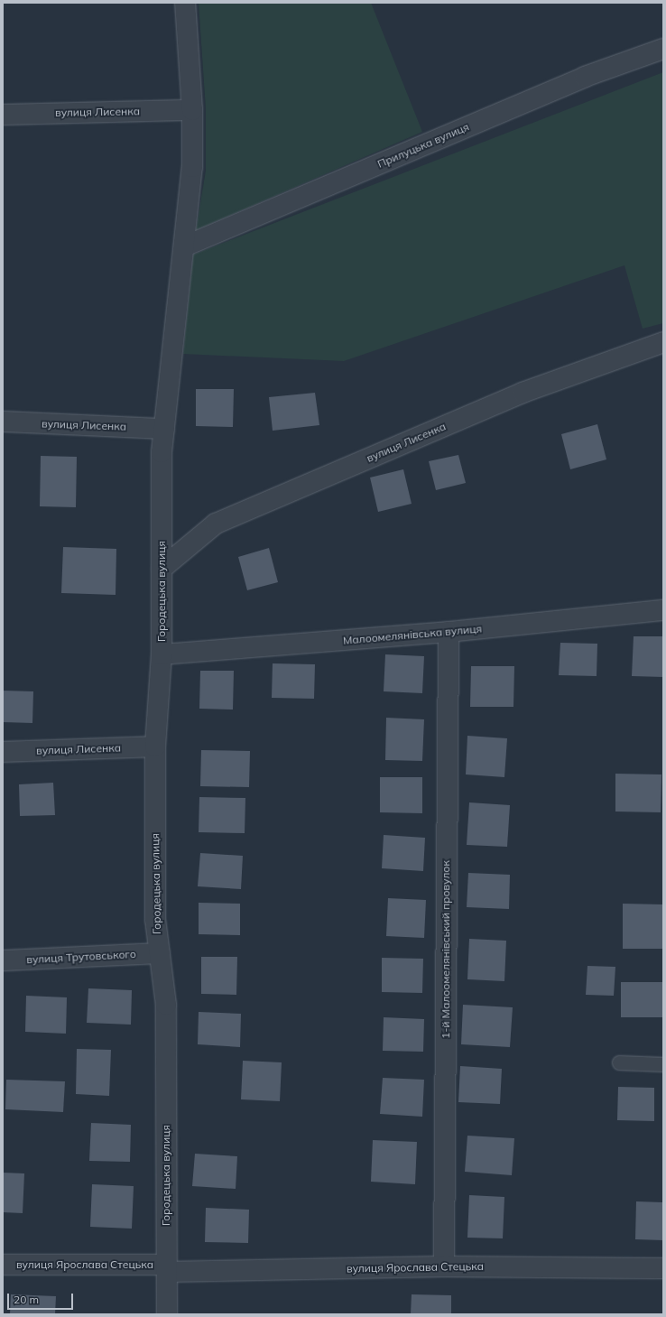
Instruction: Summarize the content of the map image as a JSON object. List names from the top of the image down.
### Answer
{
  "streets": {
    "street": [
      "вулиця Лисенка",
      "Прилуцька вулиця",
      "Городецька вулиця",
      "Малоомелянівська вулиця",
      "1-й Малоомелянівський провулок",
      "вулиця Трутовського",
      "вулиця Ярослава Стецька"
    ]
  },
  "crossings": [
    ["вулиця Лисенка", "Городецька вулиця"],
    ["Прилуцька вулиця", "Городецька вулиця"],
    ["Городецька вулиця", "Малоомелянівська вулиця"],
    ["Городецька вулиця", "вулиця Трутовського"],
    ["Городецька вулиця", "вулиця Ярослава Стецька"],
    ["Малоомелянівська вулиця", "1-й Малоомелянівський провулок"],
    ["1-й Малоомелянівський провулок", "вулиця Ярослава Стецька"]
  ],
  "scale_bar": "20 m"
}
